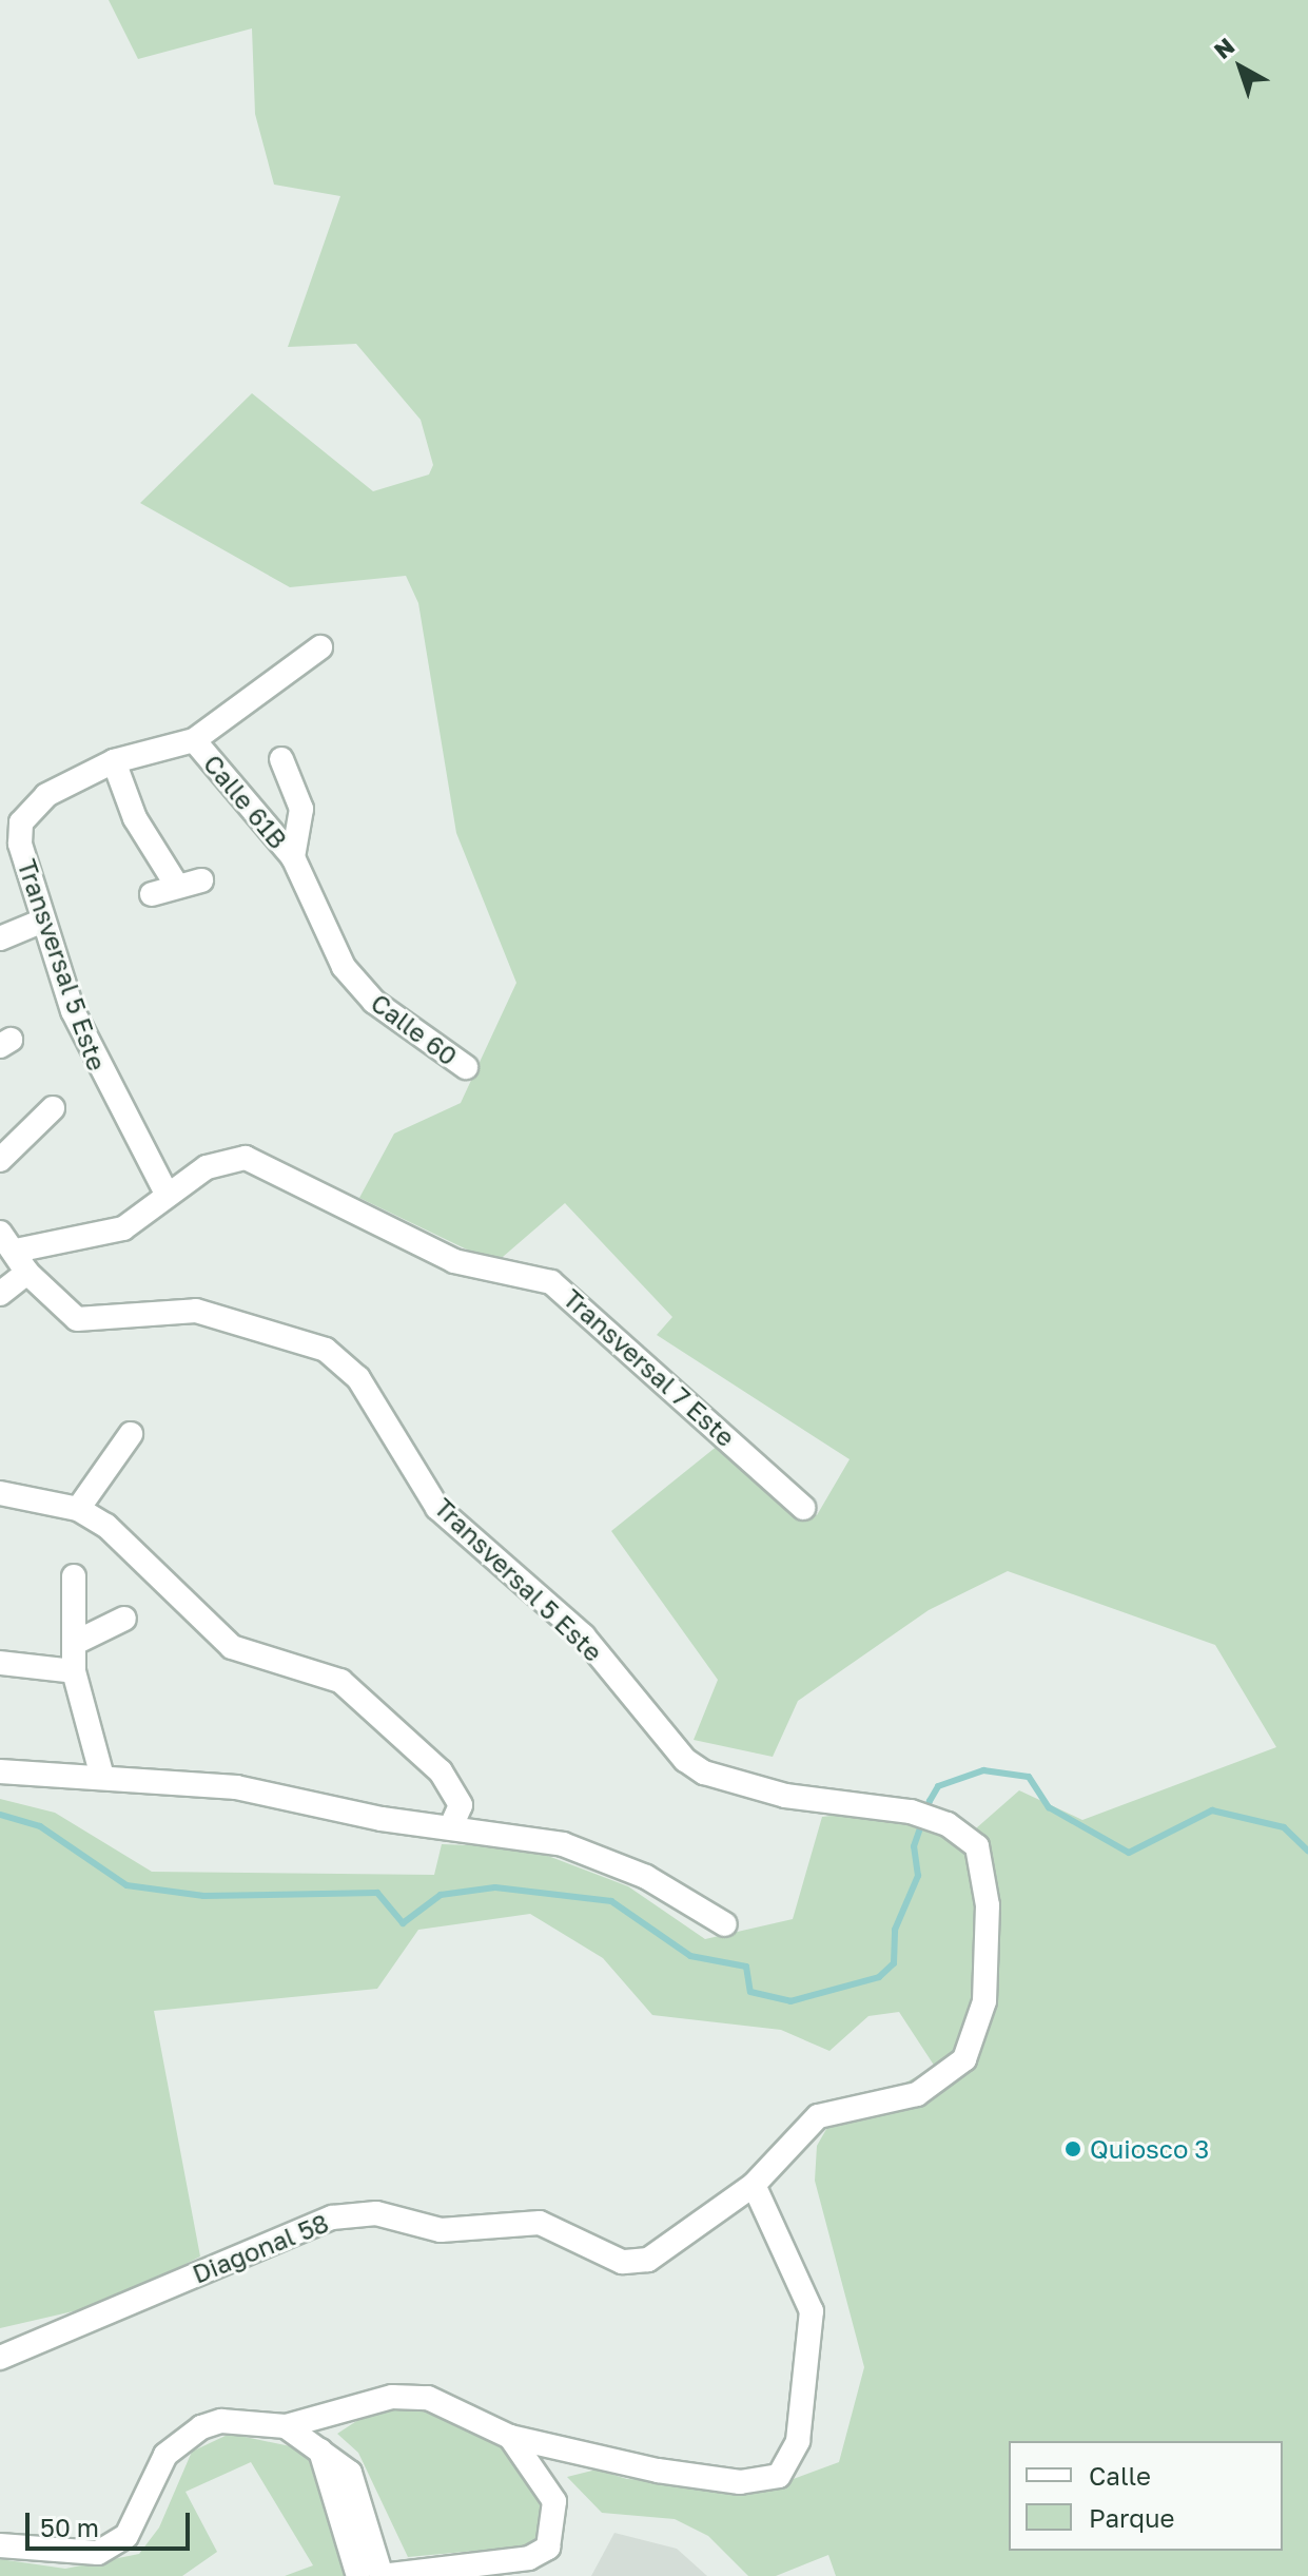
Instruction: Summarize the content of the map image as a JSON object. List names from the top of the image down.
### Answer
{
  "streets": {
    "street": [
      "Calle 61B",
      "Transversal 5 Este",
      "Calle 60",
      "Transversal 7 Este",
      "Diagonal 58"
    ]
  },
  "crossings": [
    ["Calle 61B", "Transversal 5 Este"],
    ["Calle 61B", "Calle 60"],
    ["Transversal 5 Este", "Transversal 7 Este"],
    ["Transversal 5 Este", "Diagonal 58"]
  ],
  "places": ["Quiosco 3"],
  "legend": ["Calle", "Parque"],
  "scale_bar": "50 m",
  "north": "top left"
}
